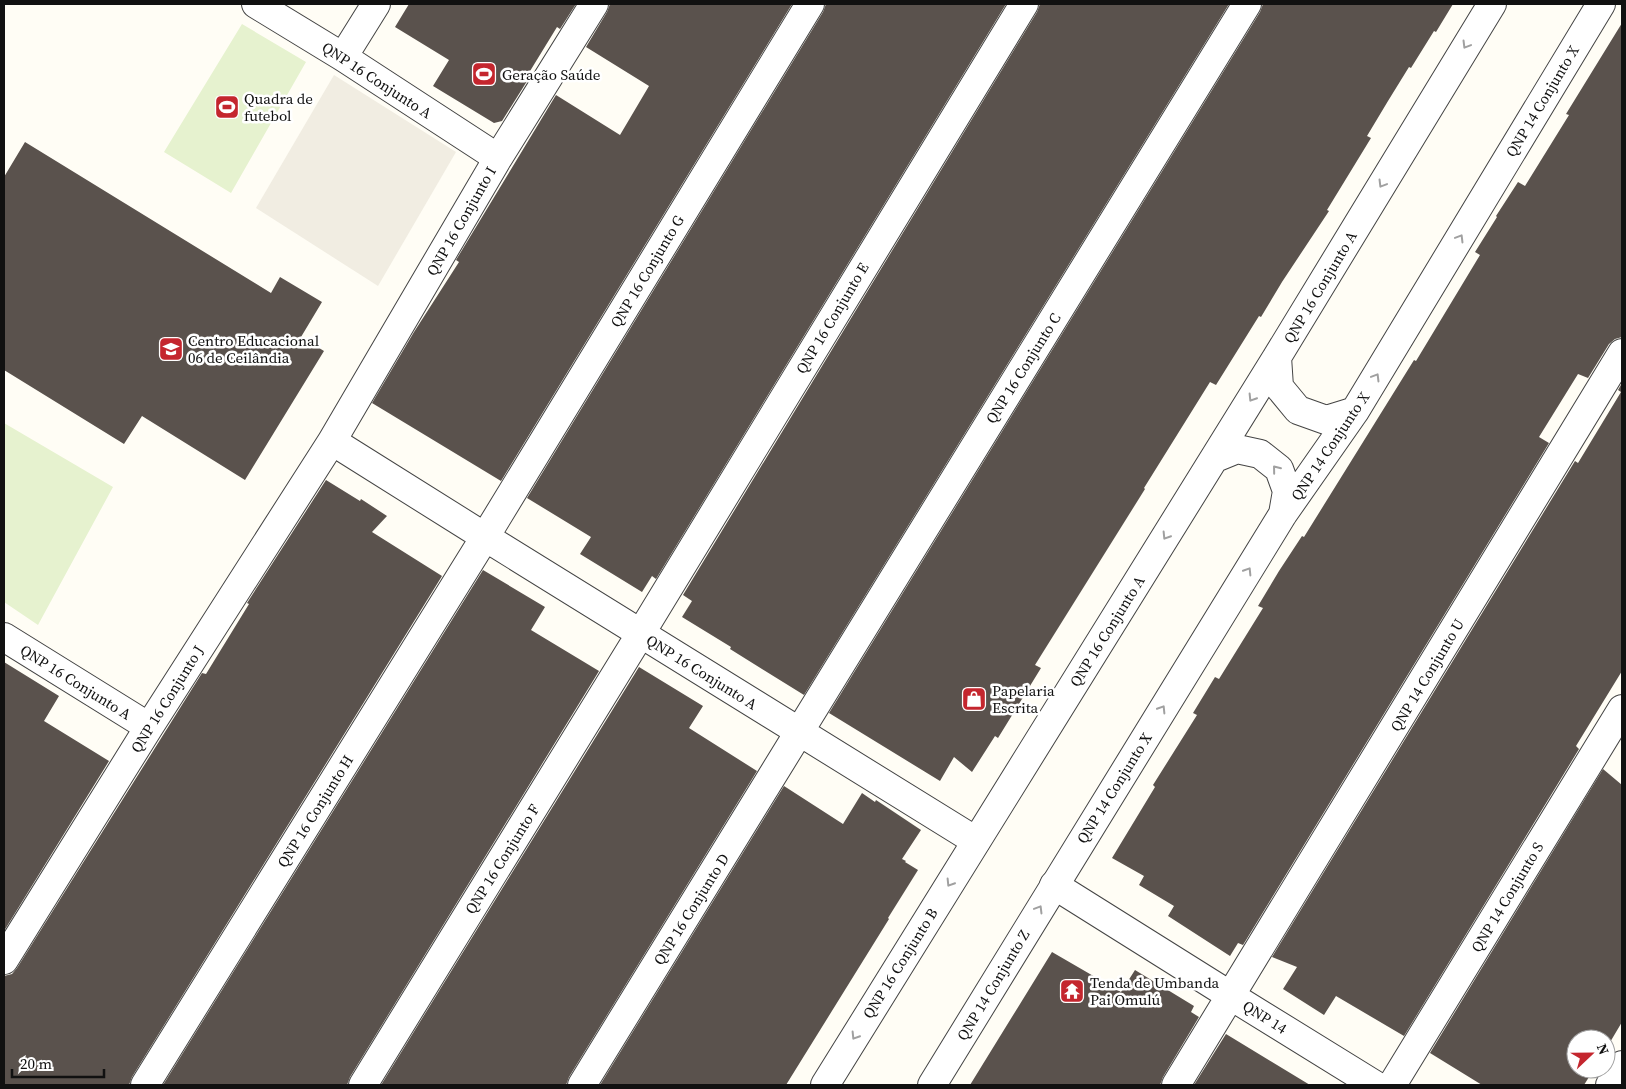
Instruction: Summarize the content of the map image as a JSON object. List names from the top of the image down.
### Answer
{
  "streets": {
    "street": [
      "QNP 16 Conjunto A",
      "QNP 14 Conjunto X",
      "QNP 16 Conjunto I",
      "QNP 16 Conjunto G",
      "QNP 16 Conjunto E",
      "QNP 16 Conjunto C",
      "QNP 14 Conjunto U",
      "QNP 16 Conjunto J",
      "QNP 16 Conjunto H",
      "QNP 16 Conjunto F",
      "QNP 14 Conjunto S",
      "QNP 16 Conjunto D",
      "QNP 16 Conjunto B",
      "QNP 14 Conjunto Z",
      "QNP 14"
    ]
  },
  "crossings": [
    ["QNP 16 Conjunto A", "QNP 16 Conjunto I"],
    ["QNP 16 Conjunto A", "QNP 16 Conjunto G"],
    ["QNP 16 Conjunto A", "QNP 16 Conjunto E"],
    ["QNP 16 Conjunto A", "QNP 16 Conjunto C"],
    ["QNP 16 Conjunto A", "QNP 16 Conjunto J"],
    ["QNP 16 Conjunto A", "QNP 16 Conjunto H"],
    ["QNP 16 Conjunto A", "QNP 16 Conjunto F"],
    ["QNP 16 Conjunto A", "QNP 16 Conjunto D"],
    ["QNP 16 Conjunto A", "QNP 16 Conjunto B"],
    ["QNP 14 Conjunto X", "QNP 14 Conjunto Z"],
    ["QNP 14 Conjunto X", "QNP 14"],
    ["QNP 16 Conjunto I", "QNP 16 Conjunto J"],
    ["QNP 16 Conjunto G", "QNP 16 Conjunto H"],
    ["QNP 16 Conjunto E", "QNP 16 Conjunto F"],
    ["QNP 16 Conjunto C", "QNP 16 Conjunto D"],
    ["QNP 14 Conjunto U", "QNP 14"],
    ["QNP 14 Conjunto Z", "QNP 14"]
  ],
  "one_way": [
    "QNP 16 Conjunto A",
    "QNP 14 Conjunto X",
    "QNP 16 Conjunto B",
    "QNP 14 Conjunto Z"
  ],
  "places": {
    "sports": ["Geração Saúde", "Quadra de futebol"],
    "school or university": ["Centro Educacional 06 de Ceilândia"],
    "shop": ["Papelaria Escrita"],
    "temple": ["Tenda de Umbanda Pai Omulú"]
  },
  "scale_bar": "20 m",
  "north": "right"
}
